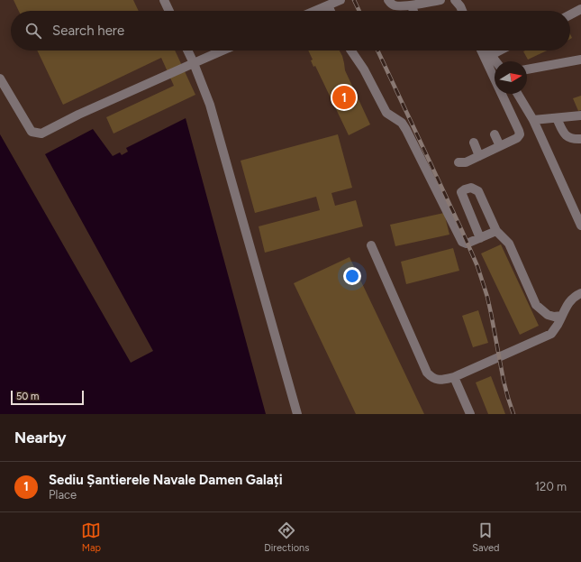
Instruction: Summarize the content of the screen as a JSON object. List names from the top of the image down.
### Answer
{
  "scale_bar": "50 m",
  "north": "right",
  "page": {
    "search": "Search here",
    "pins": "1",
    "scale": "50 m",
    "heading": "Nearby",
    "list": [
      {
        "mark": "1",
        "name": "Sediu Șantierele Navale Damen Galați",
        "note": "Place",
        "value": "120 m"
      }
    ],
    "nav": ["Map", "Directions", "Saved"]
  }
}
